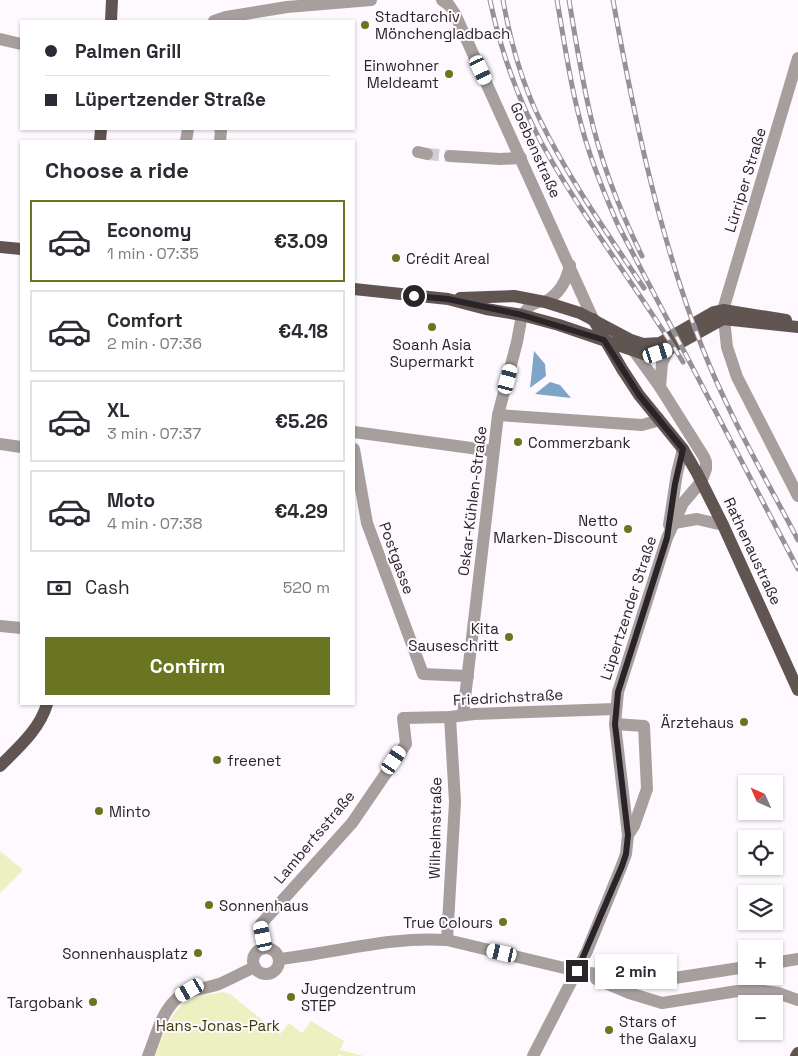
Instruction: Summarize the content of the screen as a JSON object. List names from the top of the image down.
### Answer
{
  "streets": {
    "main road": ["Rathenaustraße"],
    "street": [
      "Goebenstraße",
      "Lürriper Straße",
      "Oskar-Kühlen-Straße",
      "Postgasse",
      "Lüpertzender Straße",
      "Friedrichstraße",
      "Wilhelmstraße",
      "Lambertsstraße"
    ]
  },
  "crossings": [
    ["Goebenstraße", "Rathenaustraße"],
    ["Oskar-Kühlen-Straße", "Postgasse"],
    ["Oskar-Kühlen-Straße", "Friedrichstraße"],
    ["Oskar-Kühlen-Straße", "Wilhelmstraße"],
    ["Rathenaustraße", "Lüpertzender Straße"],
    ["Lüpertzender Straße", "Friedrichstraße"],
    ["Friedrichstraße", "Wilhelmstraße"],
    ["Friedrichstraße", "Lambertsstraße"]
  ],
  "parks": ["Hans-Jonas-Park"],
  "places": [
    "Stadtarchiv Mönchengladbach",
    "Einwohner Meldeamt",
    "Crédit Areal",
    "Soanh Asia Supermarkt",
    "Commerzbank",
    "Netto Marken-Discount",
    "Kita Sauseschritt",
    "Ärztehaus",
    "freenet",
    "Minto",
    "Sonnenhaus",
    "True Colours",
    "Sonnenhausplatz",
    "Jugendzentrum STEP",
    "Targobank",
    "Stars of the Galaxy"
  ],
  "north": "top left",
  "page": {
    "banner": ["Palmen Grill", "Lüpertzender Straße"],
    "heading": "Choose a ride",
    "list": [
      {
        "name": "Economy",
        "note": "1 min · 07:35",
        "value": "€3.09"
      },
      {
        "name": "Comfort",
        "note": "2 min · 07:36",
        "value": "€4.18"
      },
      {
        "name": "XL",
        "note": "3 min · 07:37",
        "value": "€5.26"
      },
      {
        "name": "Moto",
        "note": "4 min · 07:38",
        "value": "€4.29"
      }
    ],
    "pay": ["Cash", "520 m"],
    "buttons": "Confirm",
    "map_buttons": ["+", "−"],
    "bubble": "2 min"
  }
}
